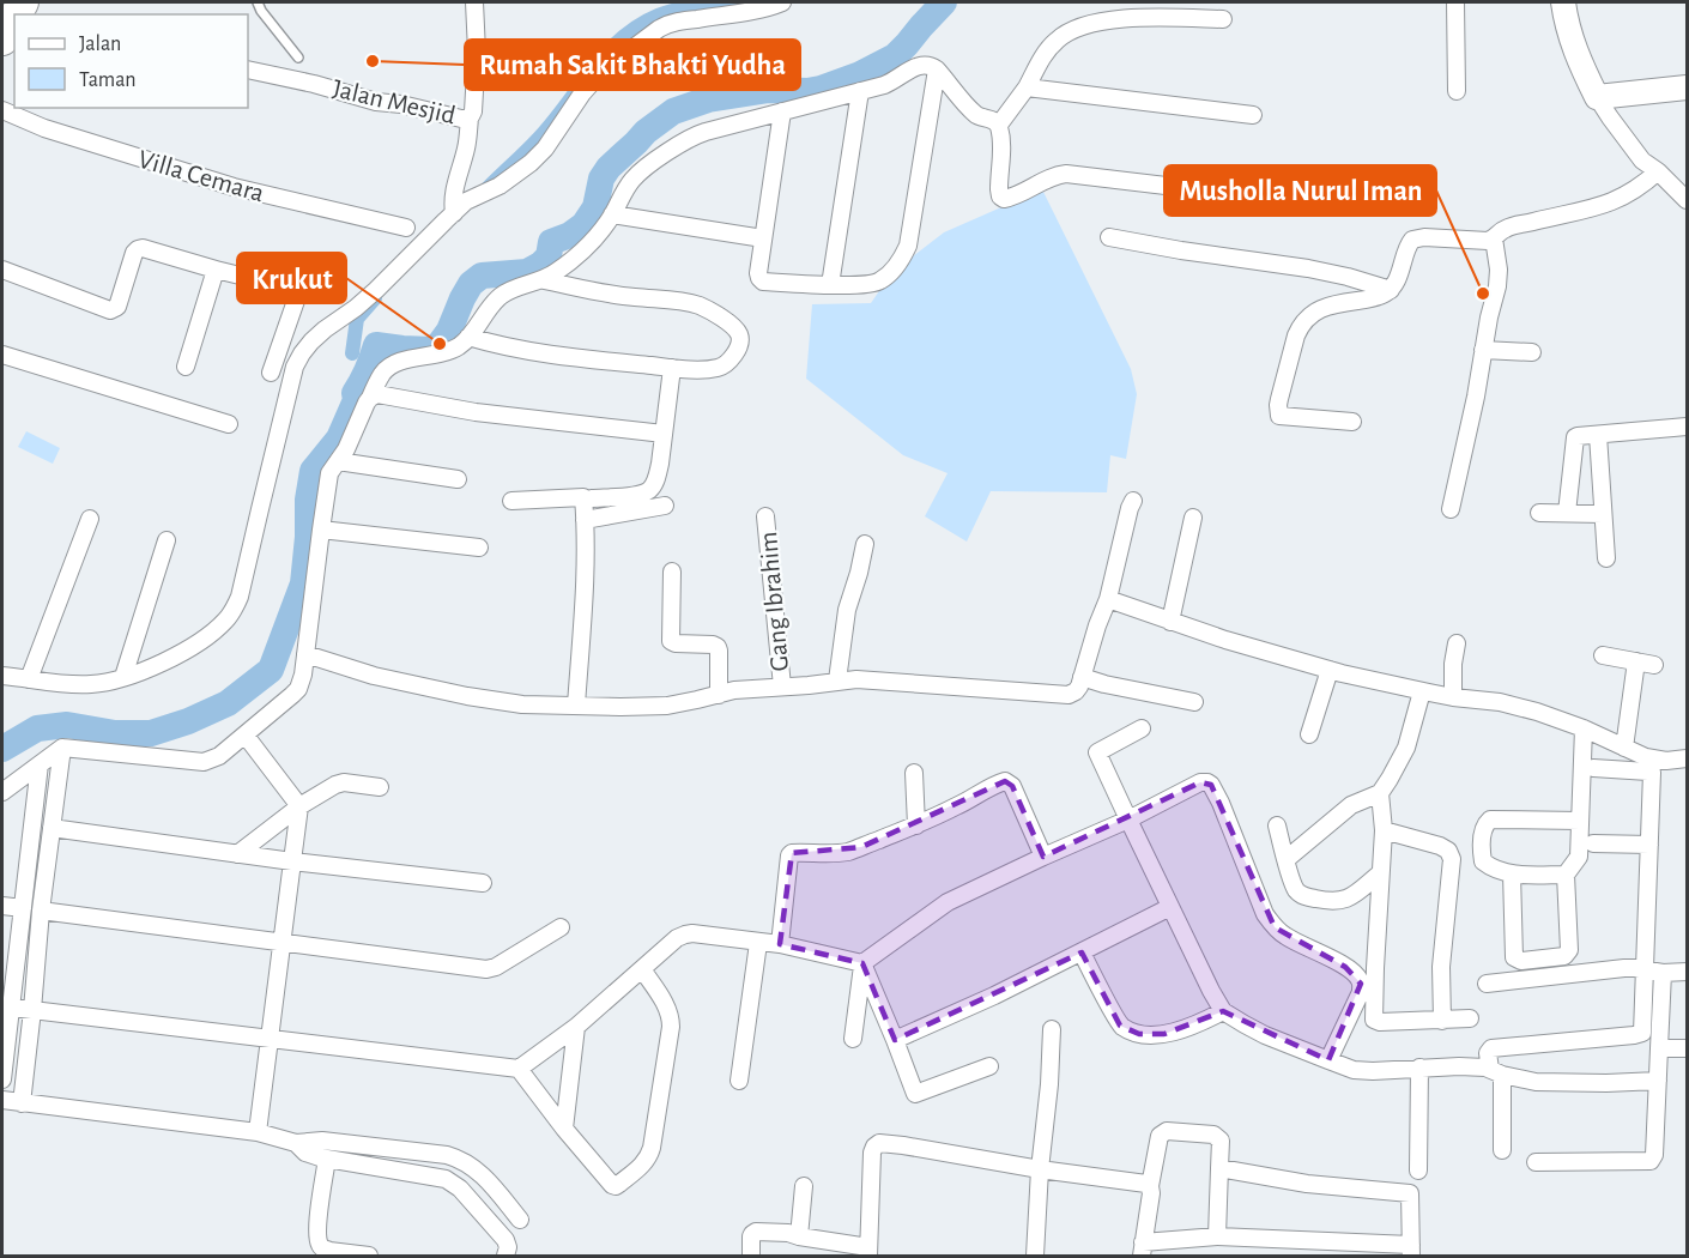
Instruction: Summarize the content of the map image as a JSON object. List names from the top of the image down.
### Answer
{
  "streets": {
    "street": ["Jalan Mesjid", "Villa Cemara", "Gang Ibrahim"]
  },
  "places": ["Rumah Sakit Bhakti Yudha", "Musholla Nurul Iman", "Krukut"],
  "legend": ["Jalan", "Taman"]
}
